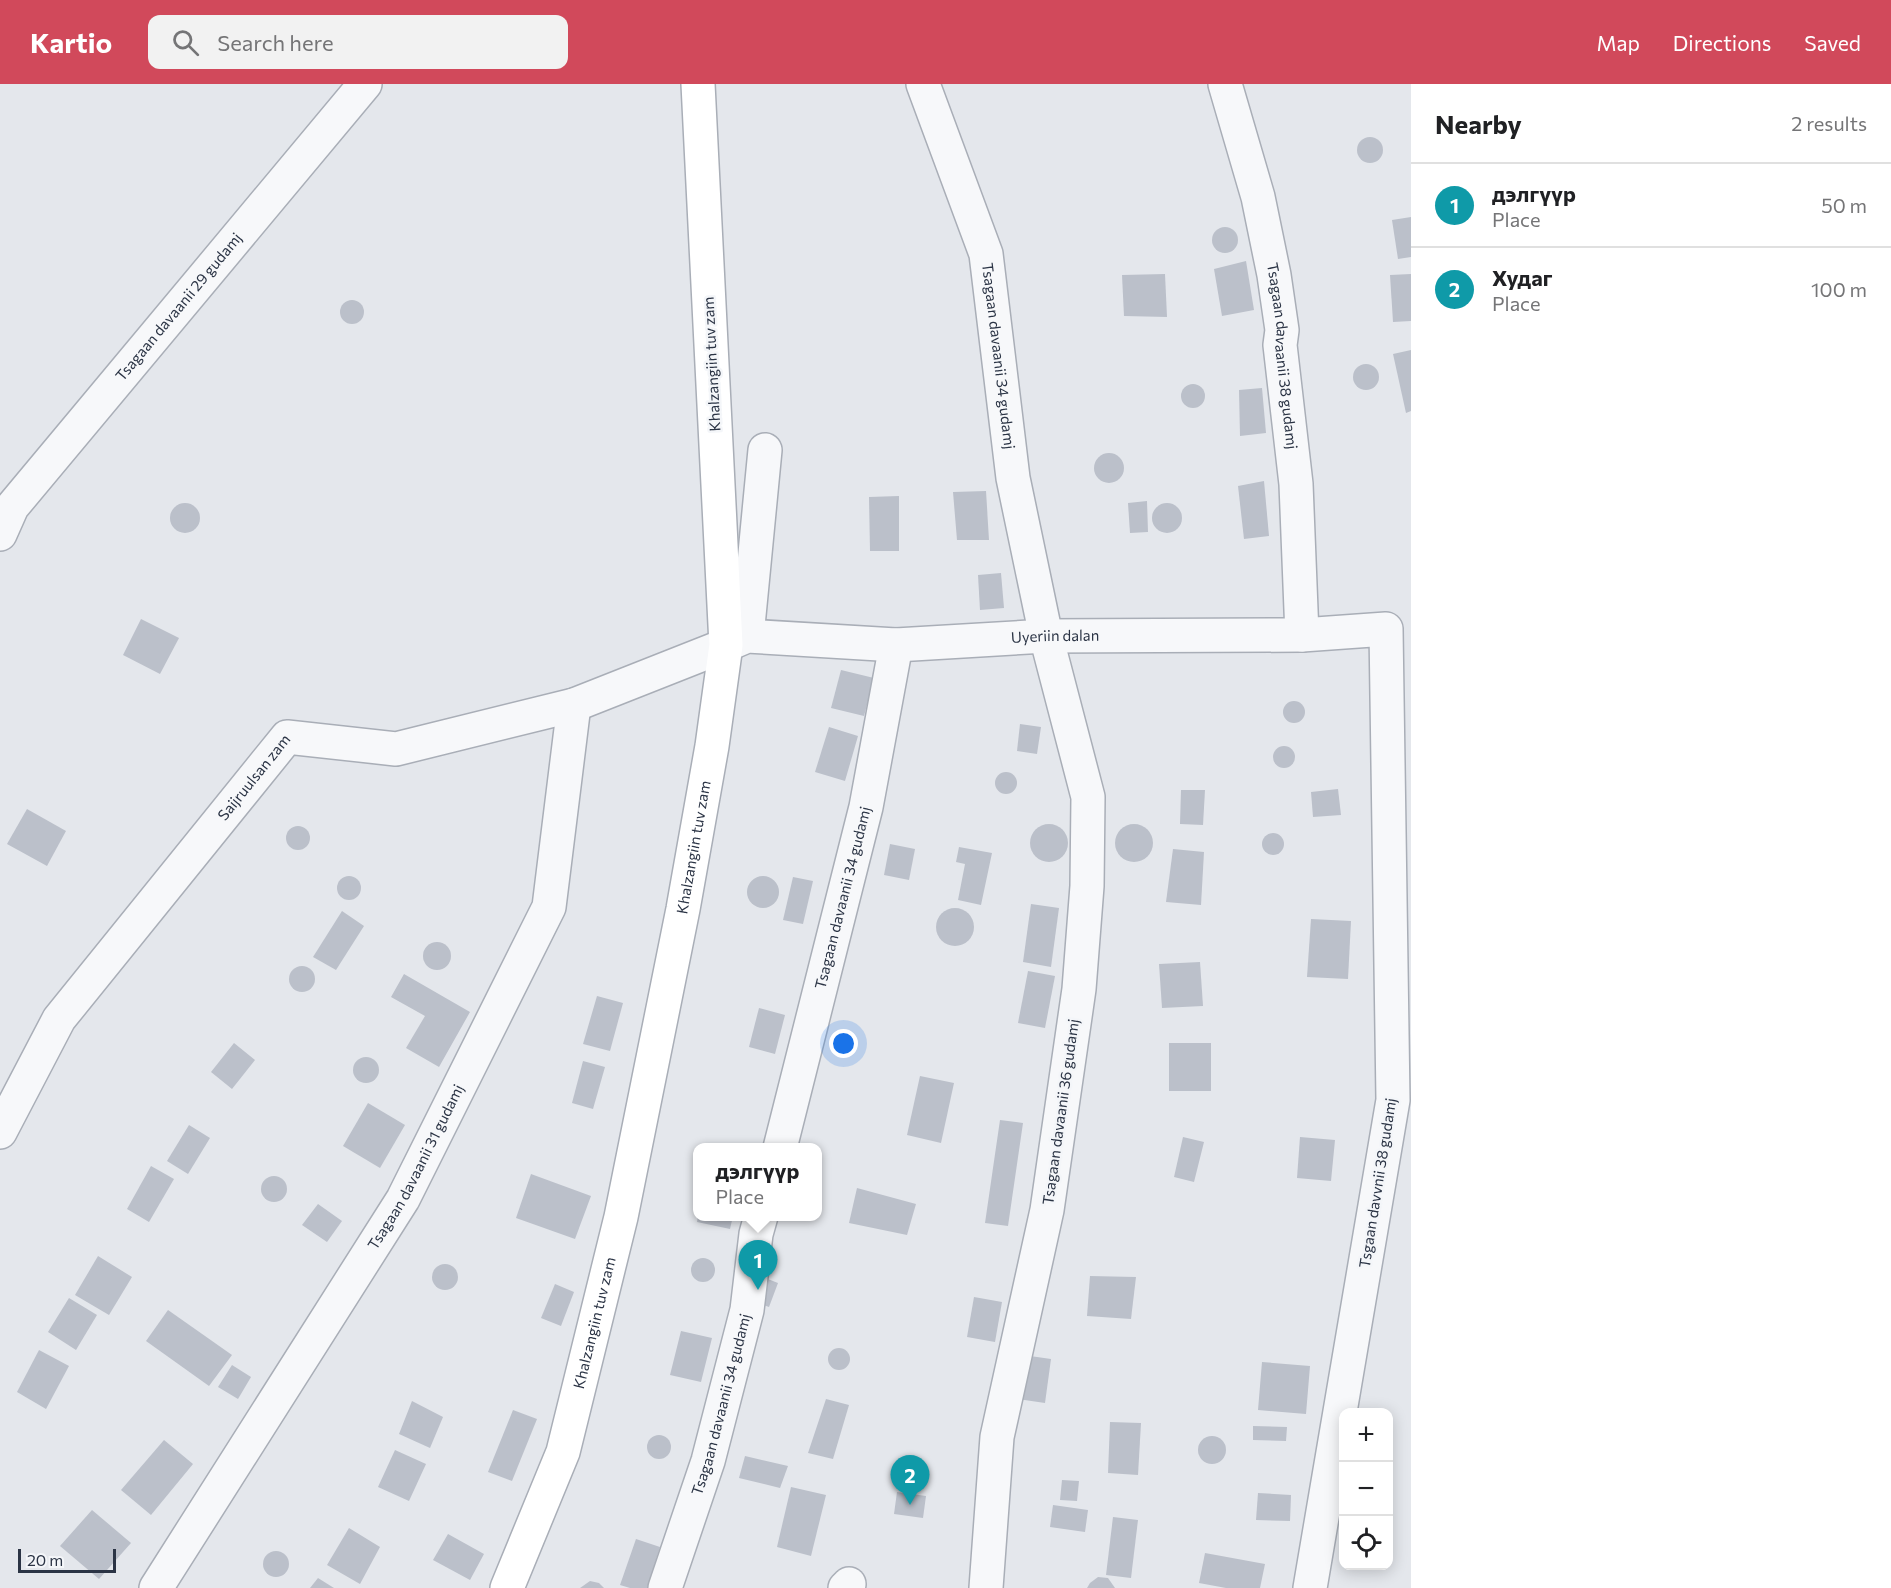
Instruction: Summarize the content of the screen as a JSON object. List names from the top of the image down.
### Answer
{
  "streets": {
    "street": [
      "Tsagaan davaanii 29 gudamj",
      "Tsagaan davaanii 34 gudamj",
      "Tsagaan davaanii 38 gudamj",
      "Khalzangiin tuv zam",
      "Uyeriin dalan",
      "Saijruulsan zam",
      "Tsagaan davaanii 36 gudamj",
      "Tsagaan davaanii 31 gudamj",
      "Tsgaan davvnii 38 gudamj"
    ]
  },
  "crossings": [
    ["Tsagaan davaanii 34 gudamj", "Uyeriin dalan"],
    ["Tsagaan davaanii 34 gudamj", "Tsagaan davaanii 36 gudamj"],
    ["Tsagaan davaanii 38 gudamj", "Uyeriin dalan"],
    ["Khalzangiin tuv zam", "Uyeriin dalan"],
    ["Khalzangiin tuv zam", "Saijruulsan zam"],
    ["Uyeriin dalan", "Saijruulsan zam"],
    ["Uyeriin dalan", "Tsagaan davaanii 36 gudamj"],
    ["Uyeriin dalan", "Tsgaan davvnii 38 gudamj"],
    ["Saijruulsan zam", "Tsagaan davaanii 31 gudamj"]
  ],
  "scale_bar": "20 m",
  "page": {
    "header": "Kartio",
    "search": "Search here",
    "nav": ["Map", "Directions", "Saved"],
    "heading": ["Nearby", "2 results"],
    "list": [
      {
        "mark": "1",
        "name": "дэлгүүр",
        "note": "Place",
        "value": "50 m"
      },
      {
        "mark": "2",
        "name": "Худаг",
        "note": "Place",
        "value": "100 m"
      }
    ],
    "popup": ["дэлгүүр", "Place"],
    "pins": ["1", "2"],
    "map_buttons": ["+", "−"],
    "scale": "20 m"
  }
}
